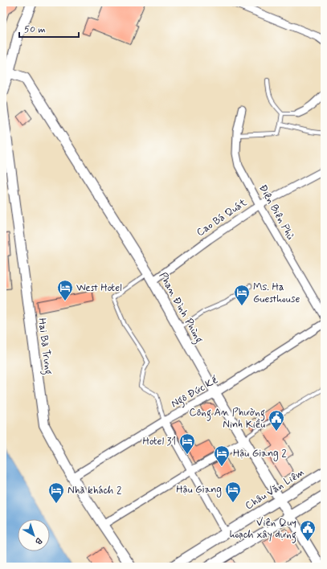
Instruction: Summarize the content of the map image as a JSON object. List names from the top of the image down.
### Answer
{
  "streets": {
    "street": [
      "Điện Biên Phủ",
      "Cao Bá Quát",
      "Phan Đình Phùng",
      "Hai Bà Trưng",
      "Ngô Đức Kế",
      "Châu Văn Liêm"
    ]
  },
  "crossings": [
    ["Điện Biên Phủ", "Cao Bá Quát"],
    ["Cao Bá Quát", "Phan Đình Phùng"],
    ["Phan Đình Phùng", "Ngô Đức Kế"],
    ["Phan Đình Phùng", "Châu Văn Liêm"],
    ["Hai Bà Trưng", "Ngô Đức Kế"]
  ],
  "places": {
    "hotel": [
      "West Hotel",
      "Ms. Ha Guesthouse",
      "Hotel 31",
      "Hậu Giang 2",
      "Hậu Giang",
      "Nhà khách 2"
    ],
    "public building": ["Công An Phường Ninh Kiều", "Viện Quy hoạch xây dựng"]
  },
  "scale_bar": "50 m",
  "north": "bottom right"
}
